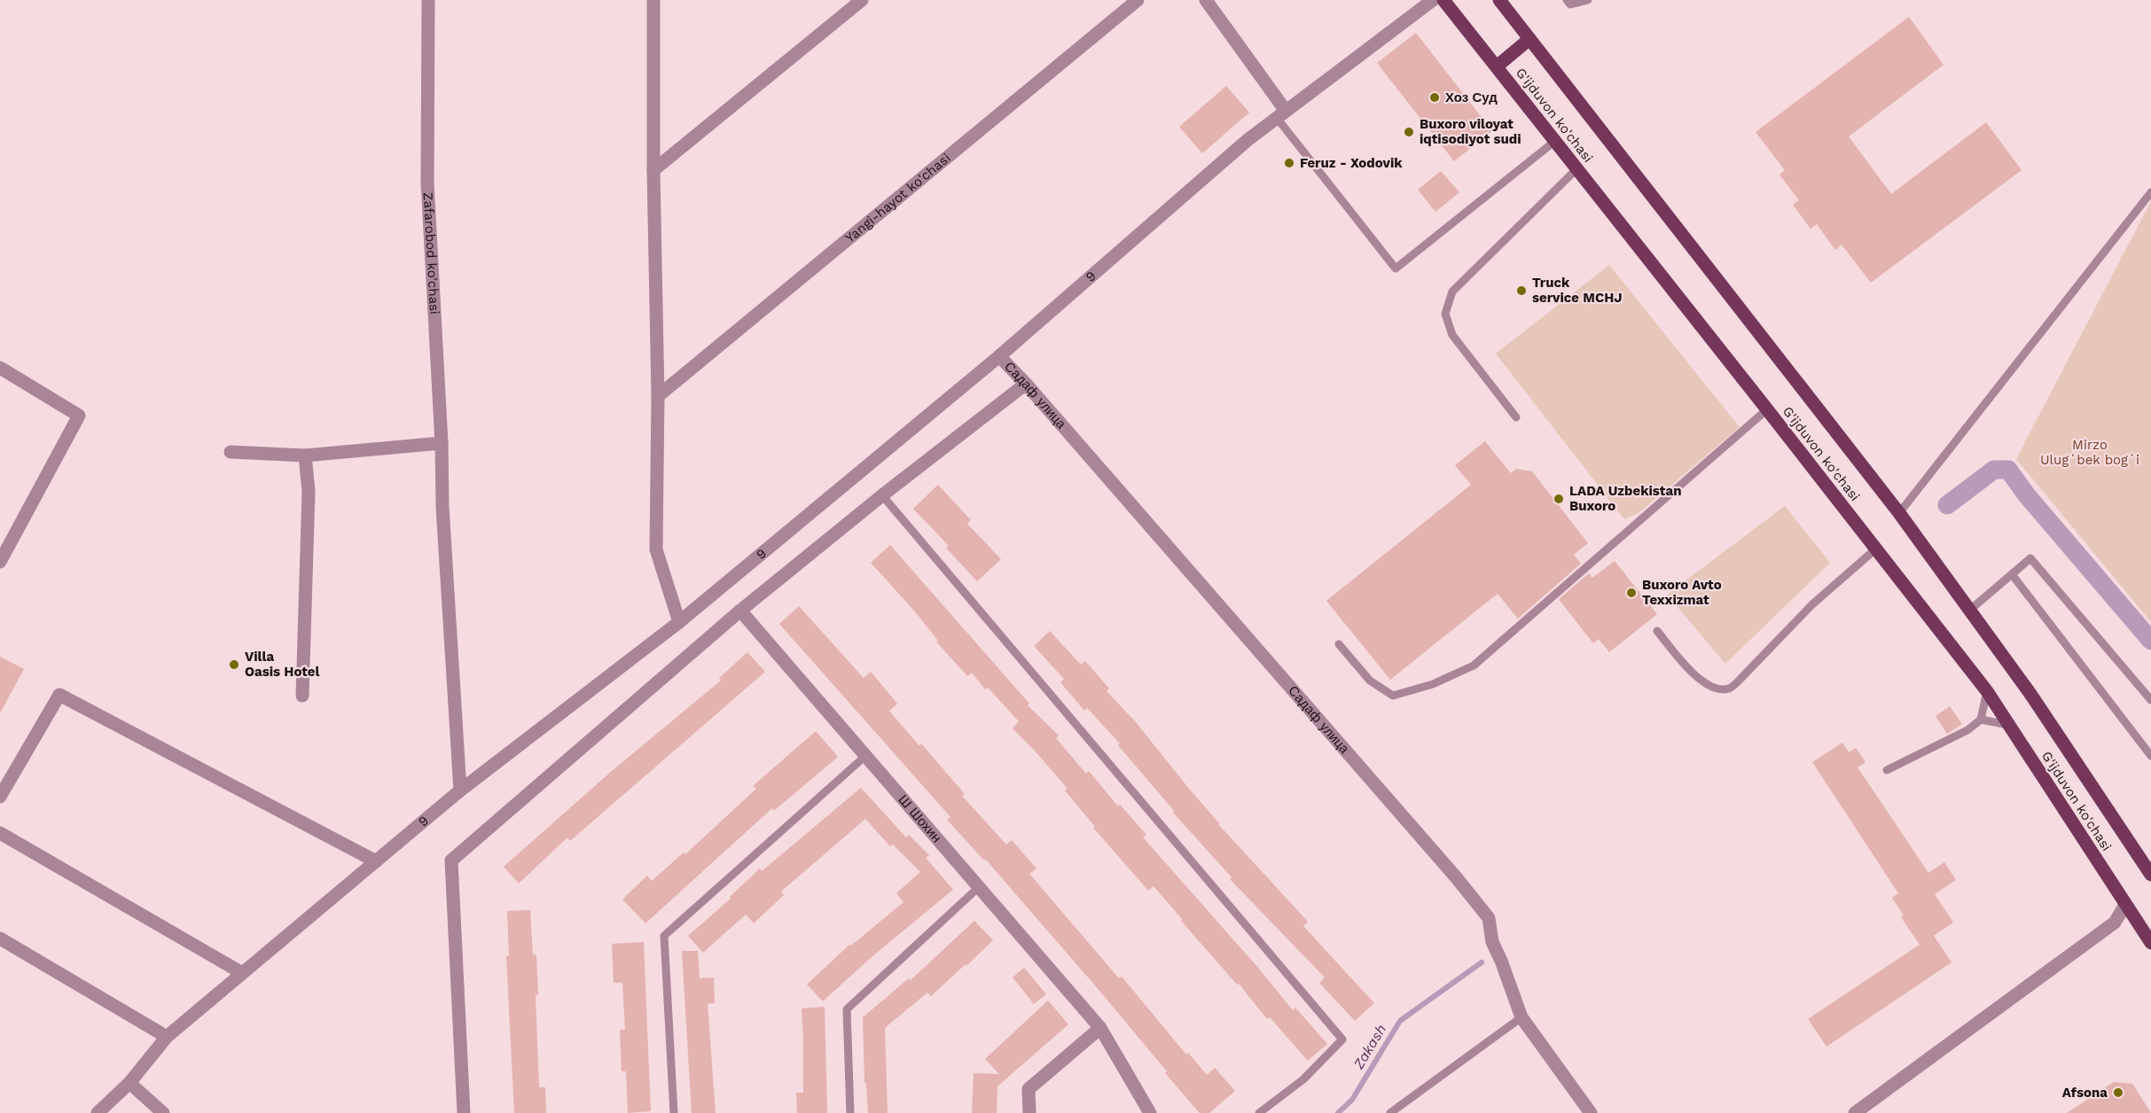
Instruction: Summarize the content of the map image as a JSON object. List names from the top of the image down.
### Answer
{
  "streets": {
    "main road": ["G'ijduvon ko'chasi"],
    "street": [
      "Yangi-hayot ko'chasi",
      "Zafarobod ko'chasi",
      "9",
      "Садаф улица",
      "Ш Шохин"
    ]
  },
  "crossings": [
    ["Zafarobod ko'chasi", "9"],
    ["9", "Садаф улица"]
  ],
  "water": ["Zakash"],
  "parks": ["Mirzo Ulugʻbek bogʻi"],
  "places": [
    "Хоз Суд",
    "Buxoro viloyat iqtisodiyot sudi",
    "Feruz - Xodovik",
    "Truck service MCHJ",
    "LADA Uzbekistan Buxoro",
    "Buxoro Avto Texxizmat",
    "Villa Oasis Hotel",
    "Afsona"
  ]
}
